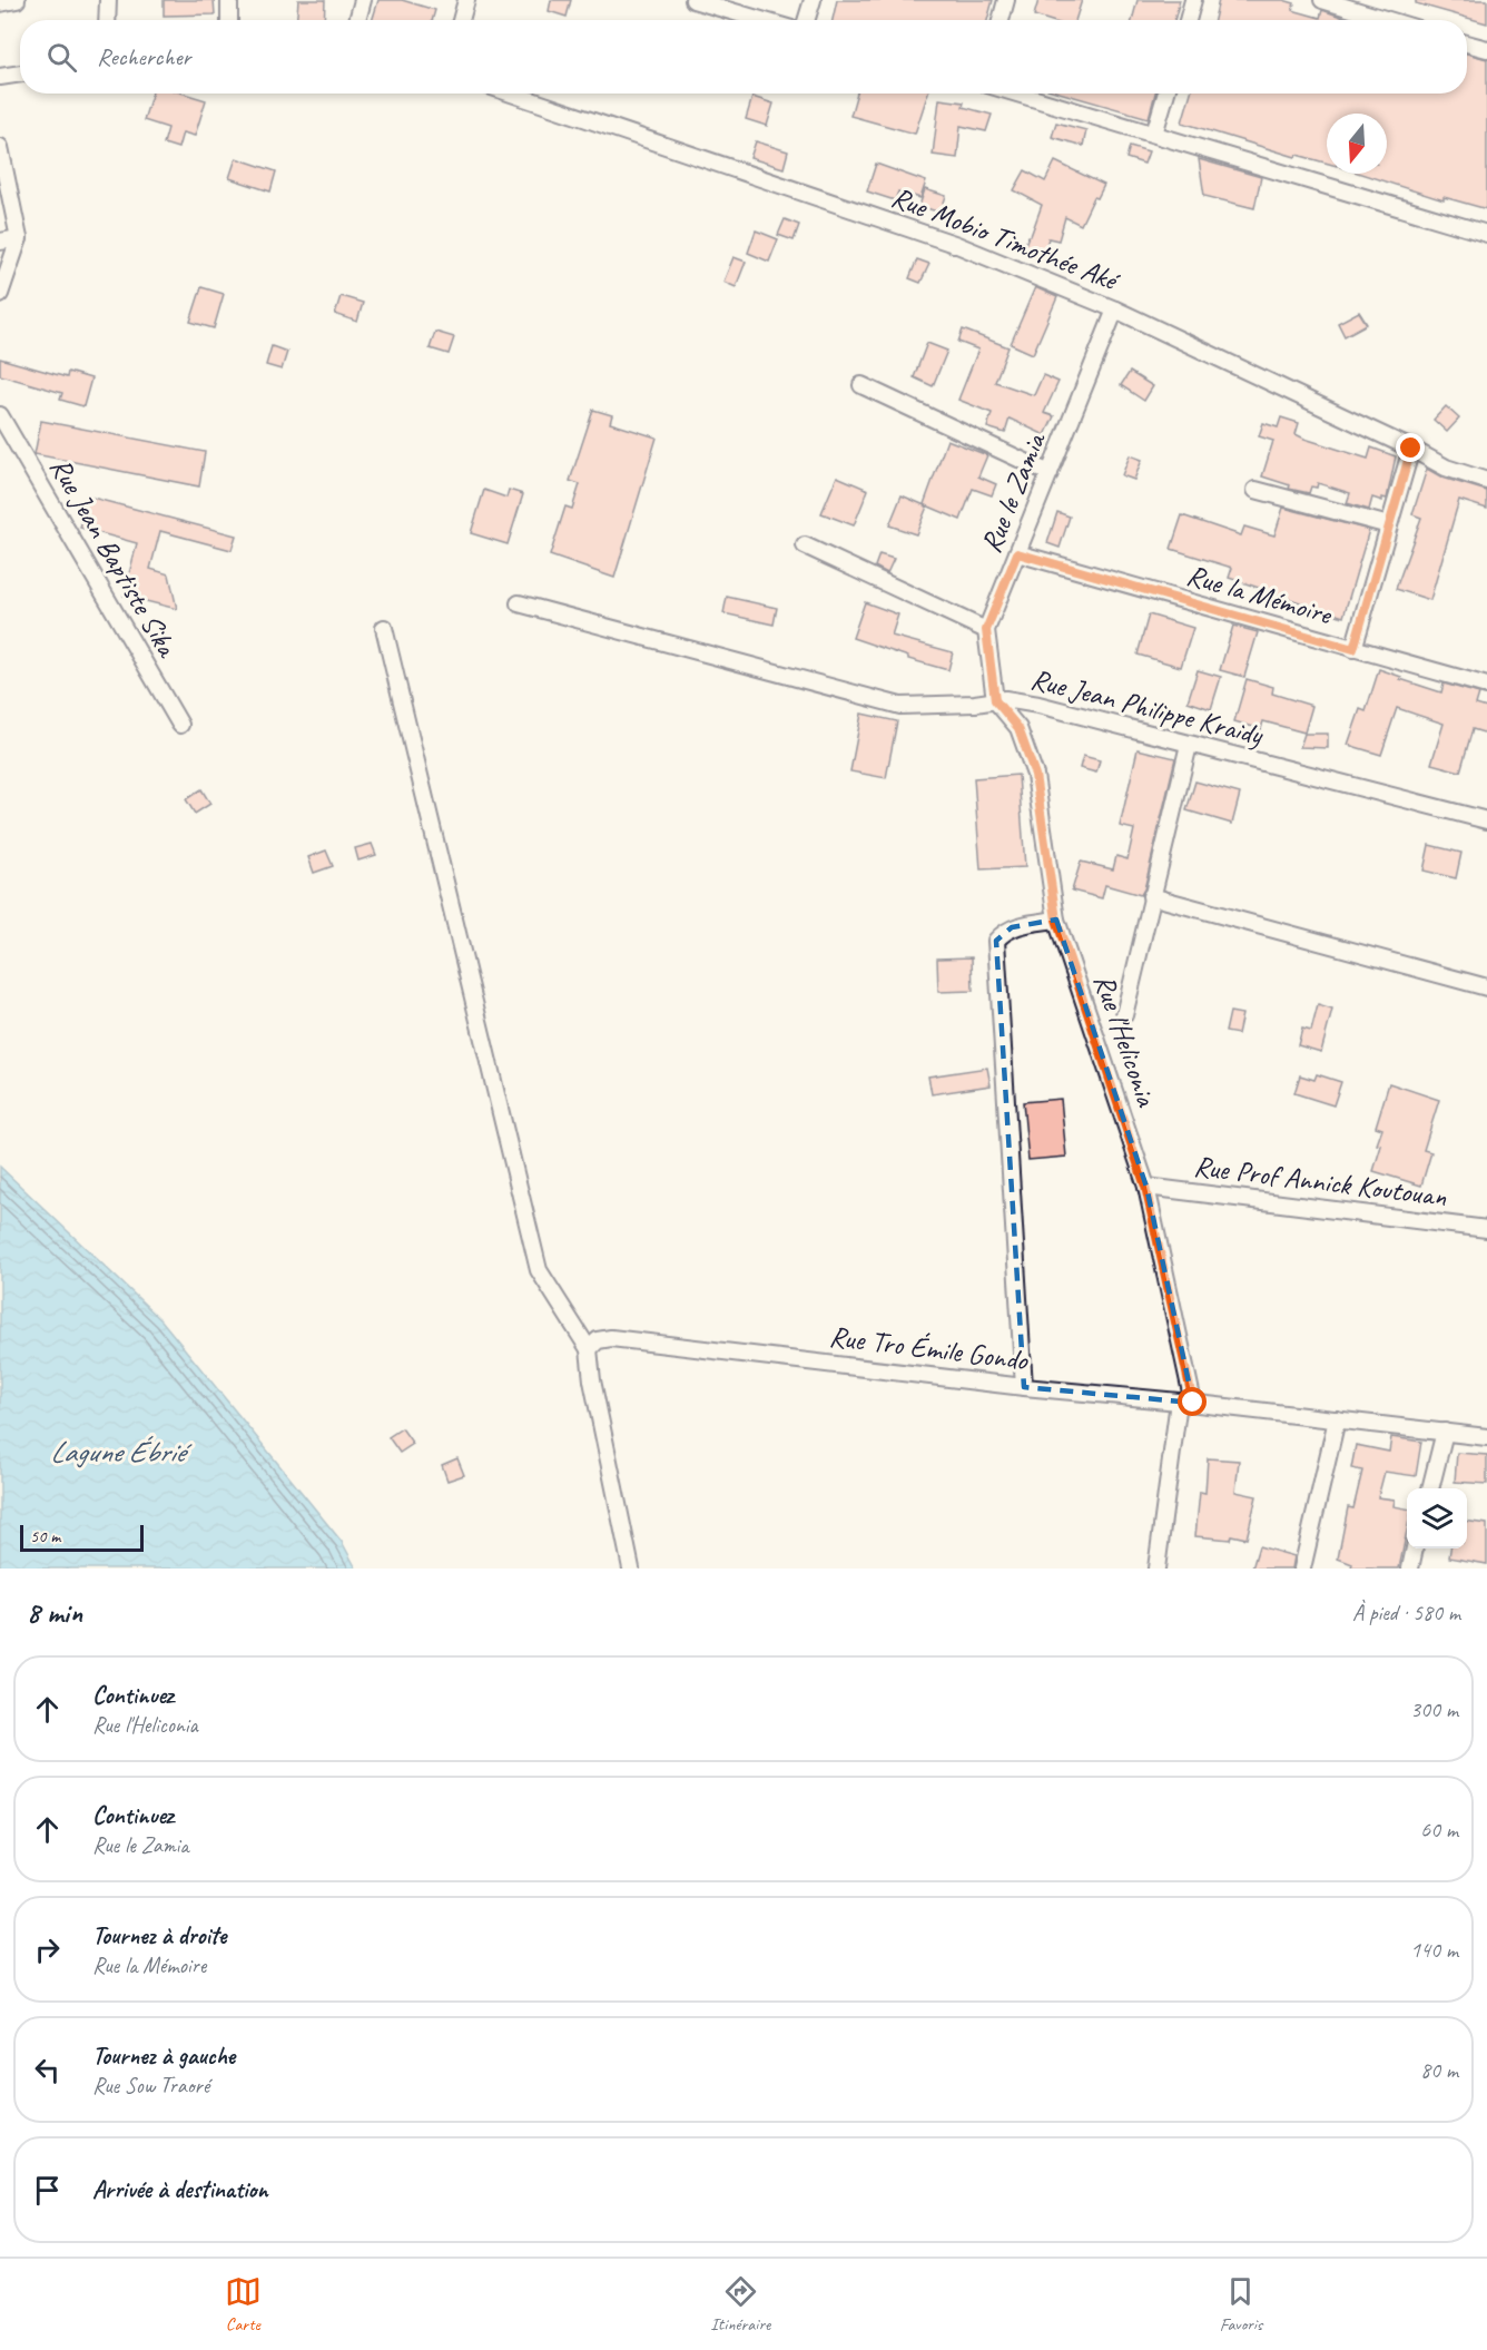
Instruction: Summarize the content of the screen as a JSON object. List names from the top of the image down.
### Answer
{
  "streets": {
    "street": [
      "Rue Mobio Timothée Aké",
      "Rue le Zamia",
      "Rue Jean Baptiste Sika",
      "Rue la Mémoire",
      "Rue Jean Philippe Kraidy",
      "Rue l'Heliconia",
      "Rue Prof Annick Koutouan",
      "Rue Tro Émile Gondo"
    ]
  },
  "crossings": [
    ["Rue Mobio Timothée Aké", "Rue le Zamia"],
    ["Rue le Zamia", "Rue la Mémoire"],
    ["Rue le Zamia", "Rue Jean Philippe Kraidy"],
    ["Rue le Zamia", "Rue l'Heliconia"],
    ["Rue Jean Philippe Kraidy", "Rue l'Heliconia"],
    ["Rue l'Heliconia", "Rue Prof Annick Koutouan"],
    ["Rue l'Heliconia", "Rue Tro Émile Gondo"]
  ],
  "water": ["Lagune Ébrié"],
  "scale_bar": "50 m",
  "north": "bottom",
  "page": {
    "search": "Rechercher",
    "scale": "50 m",
    "heading": ["8 min", "À pied · 580 m"],
    "list": [
      ["Continuez", "Rue l'Heliconia", "300 m"],
      ["Continuez", "Rue le Zamia", "60 m"],
      ["Tournez à droite", "Rue la Mémoire", "140 m"],
      ["Tournez à gauche", "Rue Sow Traoré", "80 m"],
      "Arrivée à destination"
    ],
    "nav": ["Carte", "Itinéraire", "Favoris"]
  }
}
